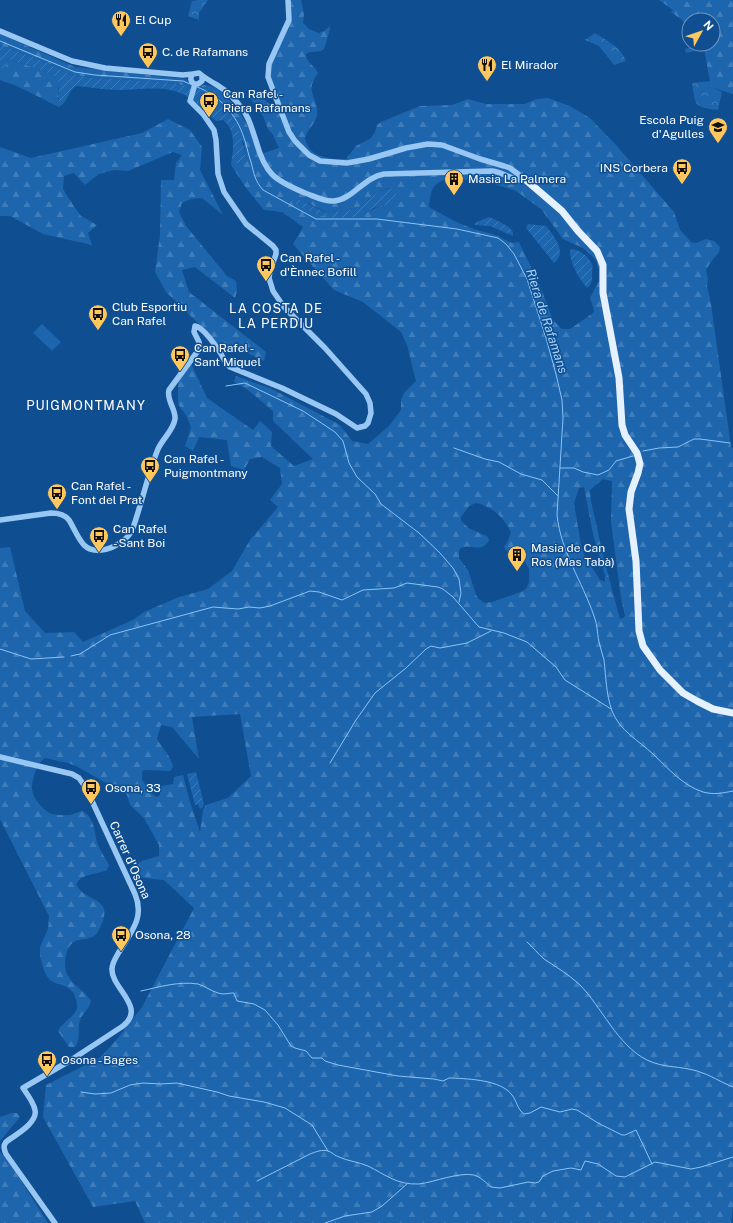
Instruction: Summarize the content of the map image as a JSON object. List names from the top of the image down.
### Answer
{
  "streets": {
    "street": ["Carrer d'Osona"]
  },
  "districts": ["LA COSTA DE LA PERDIU", "PUIGMONTMANY"],
  "water": ["Riera de Rafamans"],
  "places": {
    "restaurant": ["El Cup", "El Mirador"],
    "bus stop": [
      "C. de Rafamans",
      "Can Rafel - Riera Rafamans",
      "INS Corbera",
      "Can Rafel - d'Ènnec Bofill",
      "Club Esportiu Can Rafel",
      "Can Rafel - Sant Miquel",
      "Can Rafel - Puigmontmany",
      "Can Rafel - Font del Prat",
      "Can Rafel - Sant Boi",
      "Osona, 33",
      "Osona, 28",
      "Osona - Bages"
    ],
    "school or university": ["Escola Puig d'Agulles"],
    "building": ["Masia La Palmera", "Masia de Can Ros (Mas Tabà)"]
  },
  "north": "top right"
}
